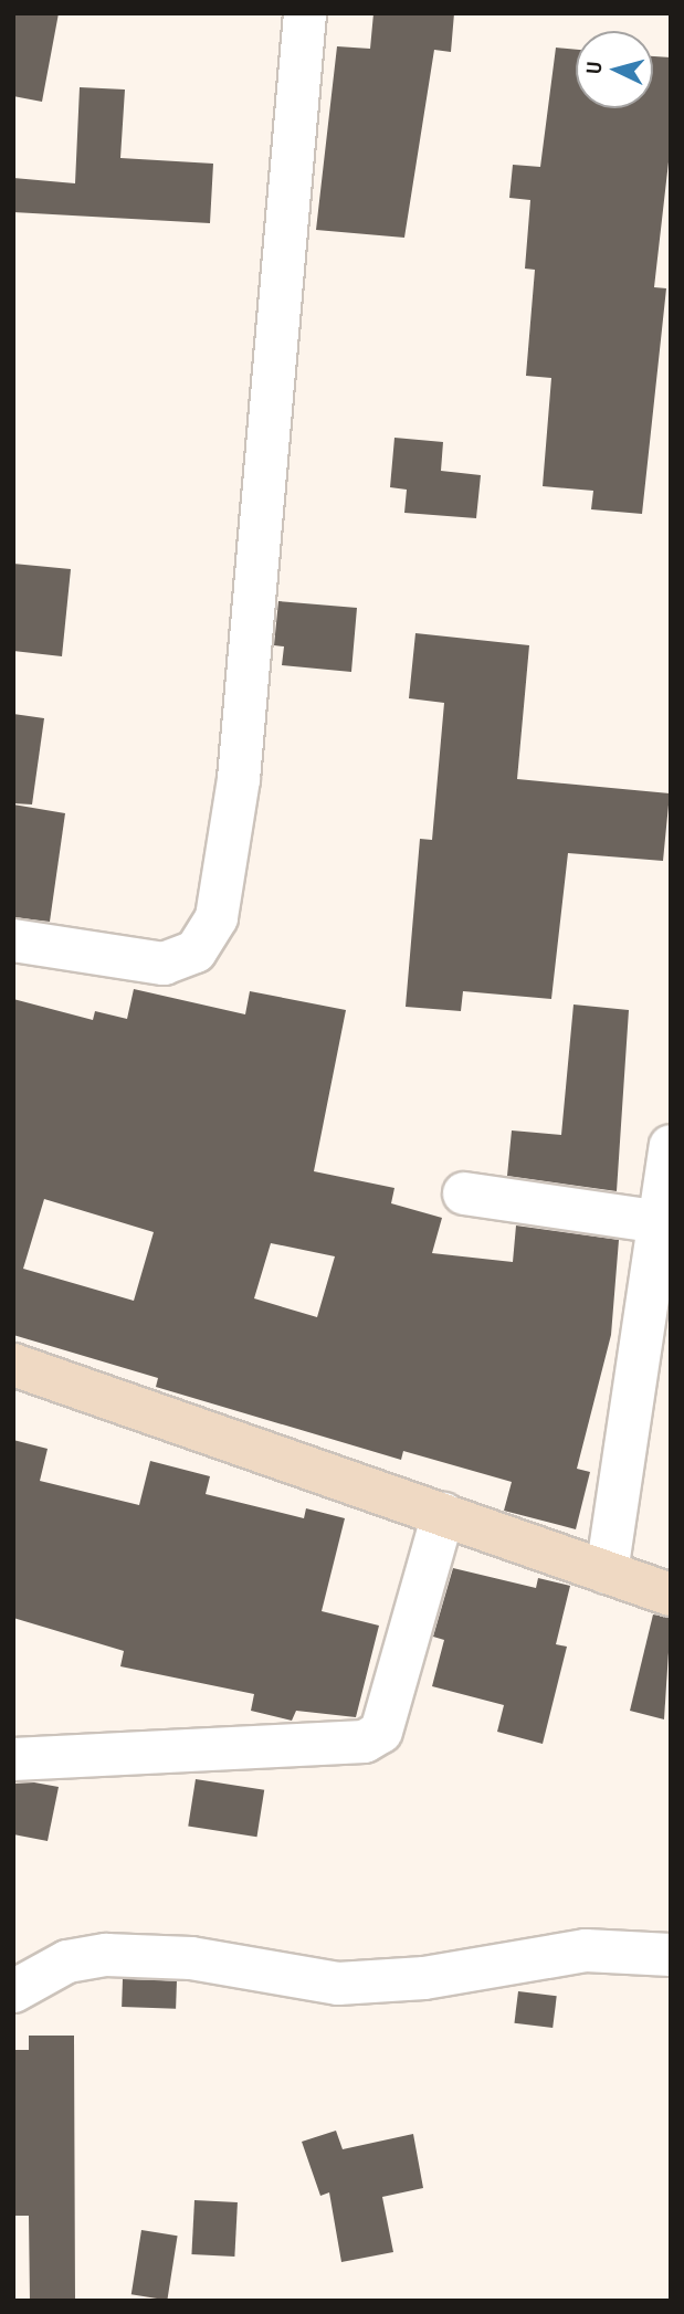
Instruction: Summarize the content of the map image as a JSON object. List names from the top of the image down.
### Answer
{
  "north": "left"
}
